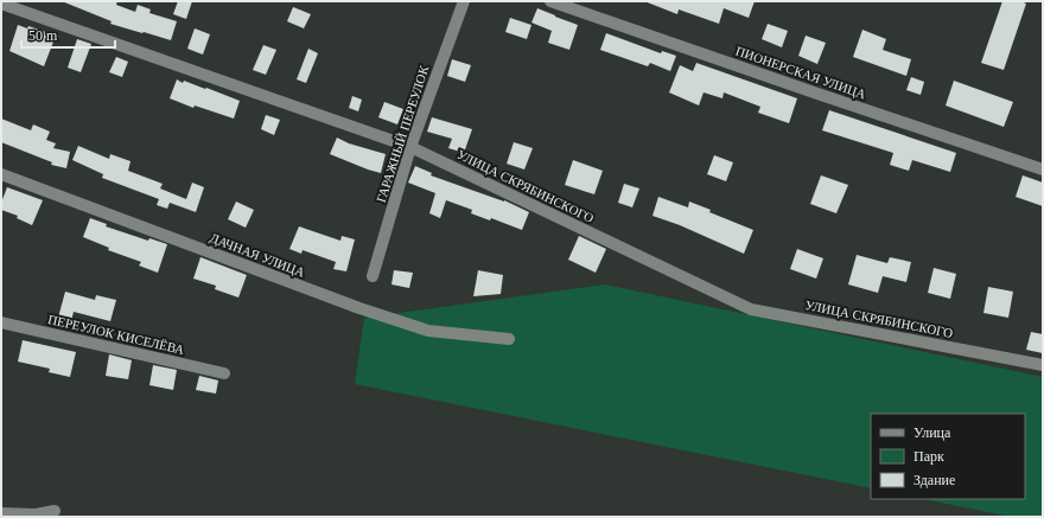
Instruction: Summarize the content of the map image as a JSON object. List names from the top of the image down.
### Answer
{
  "streets": {
    "street": [
      "ПИОНЕРСКАЯ УЛИЦА",
      "ГАРАЖНЫЙ ПЕРЕУЛОК",
      "УЛИЦА СКРЯБИНСКОГО",
      "ДАЧНАЯ УЛИЦА",
      "ПЕРЕУЛОК КИСЕЛЁВА"
    ]
  },
  "crossings": [
    ["ГАРАЖНЫЙ ПЕРЕУЛОК", "УЛИЦА СКРЯБИНСКОГО"]
  ],
  "legend": ["Улица", "Парк", "Здание"],
  "scale_bar": "50 m"
}
